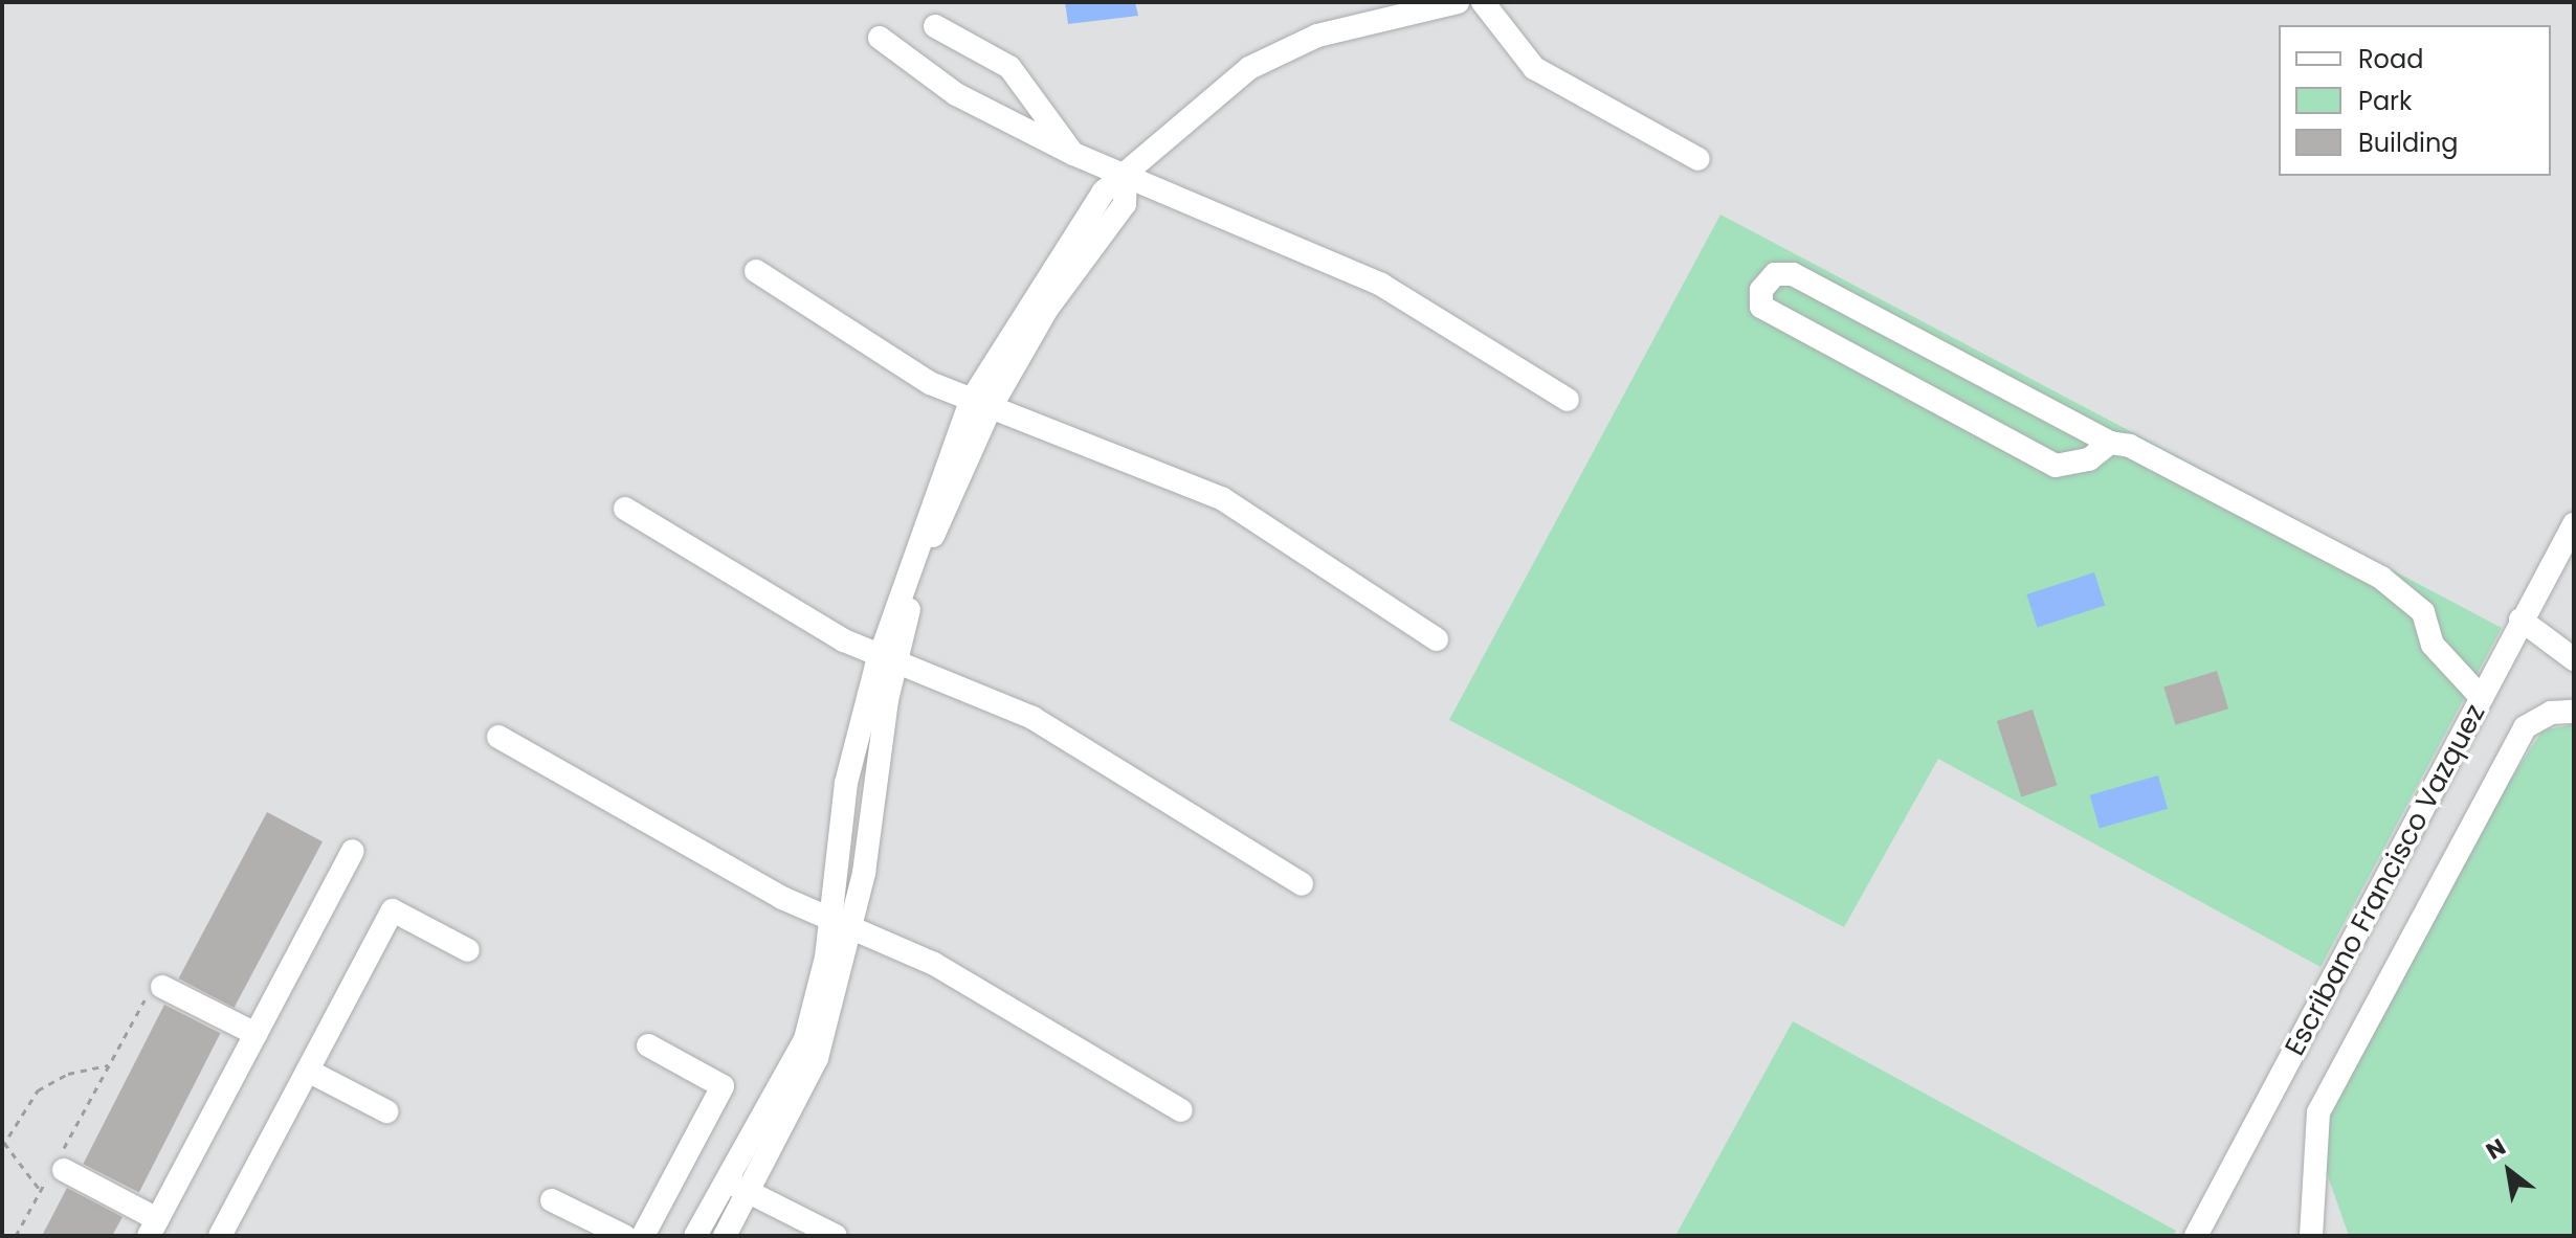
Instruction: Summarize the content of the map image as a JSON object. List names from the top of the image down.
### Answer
{
  "streets": {
    "street": ["Escribano Francisco Vazquez"]
  },
  "legend": ["Road", "Park", "Building"],
  "north": "top left"
}
